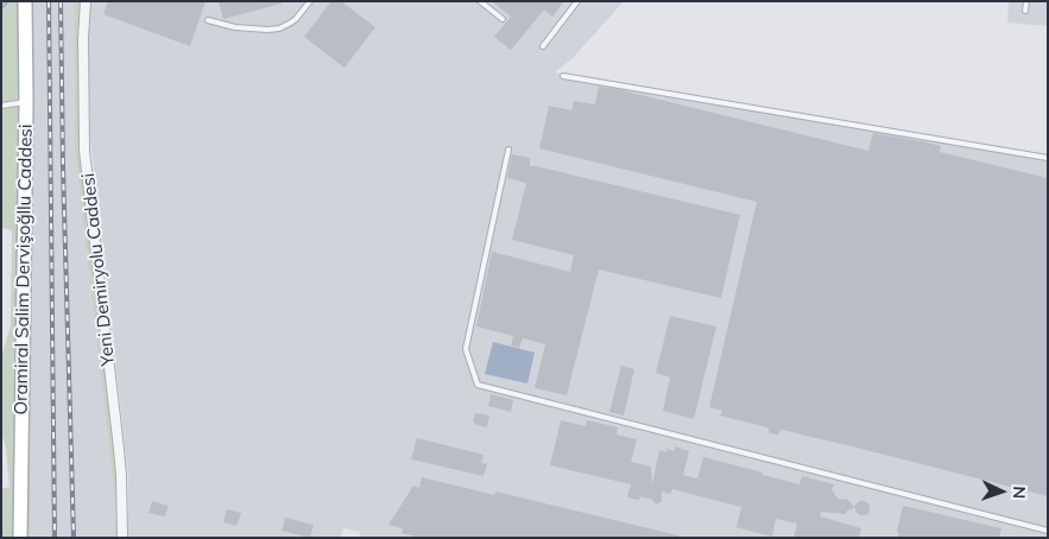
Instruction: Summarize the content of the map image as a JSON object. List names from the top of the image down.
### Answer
{
  "streets": {
    "street": ["Oramiral Salim Dervişoğllu Caddesi", "Yeni Demiryolu Caddesi"]
  },
  "north": "right"
}
